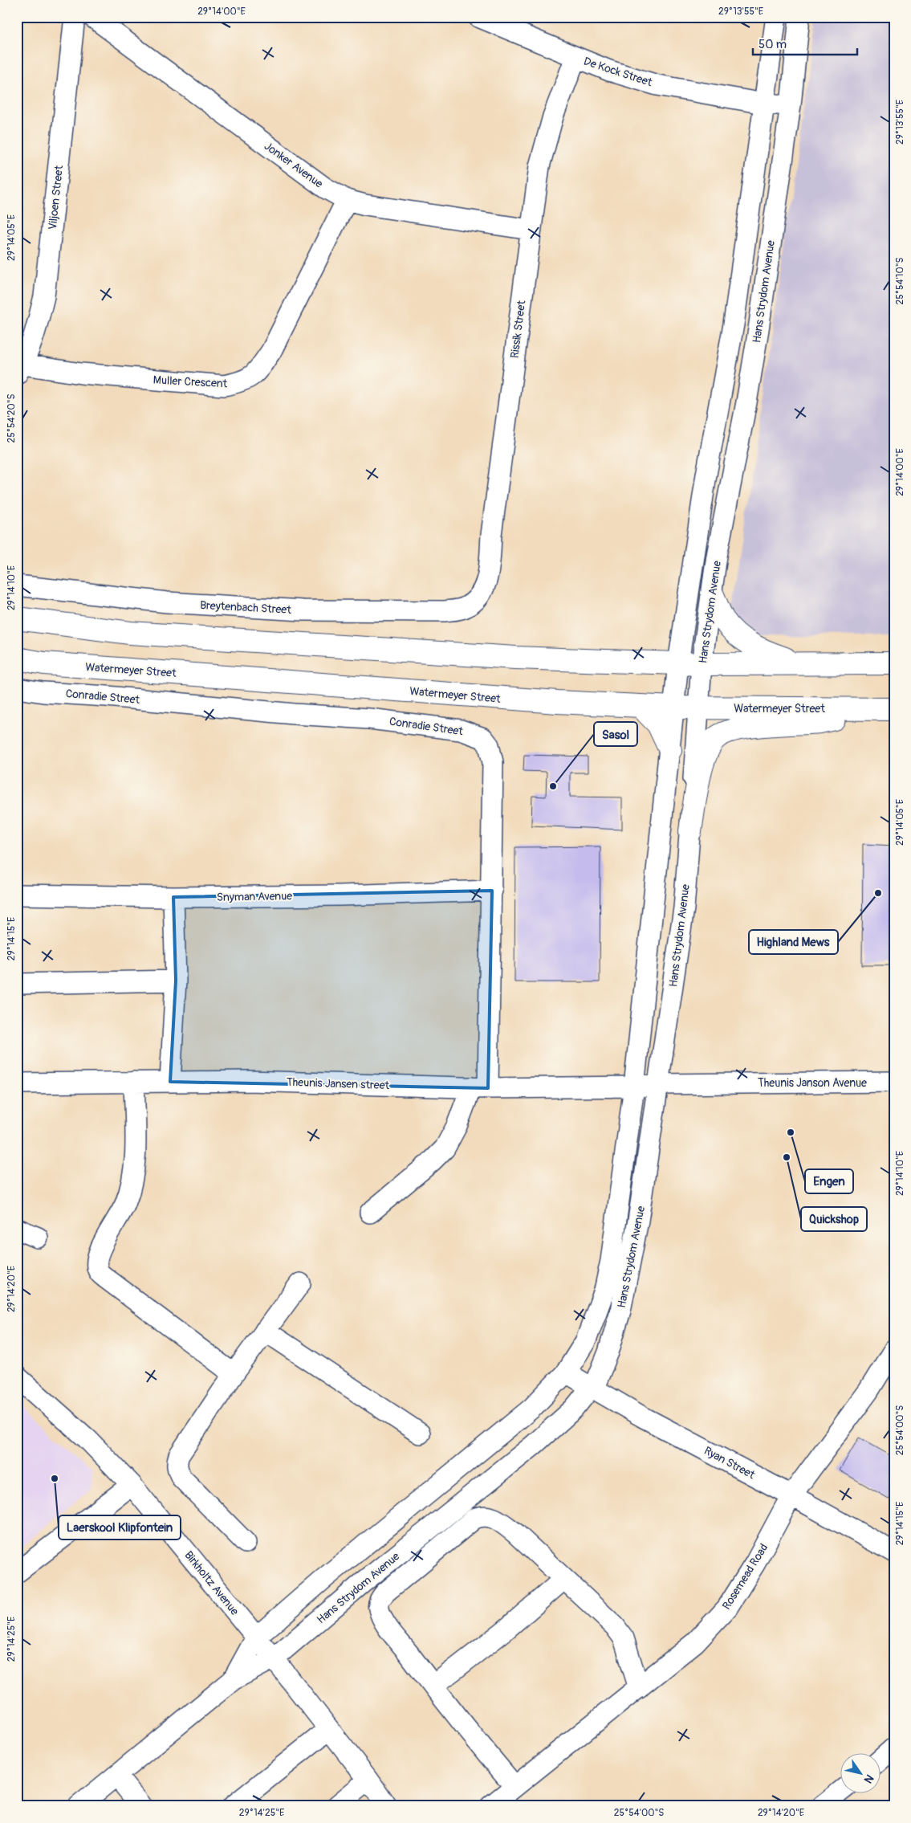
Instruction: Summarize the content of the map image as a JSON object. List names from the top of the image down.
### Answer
{
  "streets": {
    "main road": ["Watermeyer Street"],
    "street": [
      "De Kock Street",
      "Jonker Avenue",
      "Viljoen Street",
      "Hans Strydom Avenue",
      "Rissik Street",
      "Muller Crescent",
      "Breytenbach Street",
      "Conradie Street",
      "Snyman Avenue",
      "Theunis Janson Avenue",
      "Theunis Jansen street",
      "Ryan Street",
      "Rosemead Road",
      "Birkholtz Avenue"
    ]
  },
  "crossings": [
    ["De Kock Street", "Hans Strydom Avenue"],
    ["De Kock Street", "Rissik Street"],
    ["Jonker Avenue", "Rissik Street"],
    ["Jonker Avenue", "Muller Crescent"],
    ["Viljoen Street", "Muller Crescent"],
    ["Hans Strydom Avenue", "Watermeyer Street"],
    ["Hans Strydom Avenue", "Theunis Janson Avenue"],
    ["Hans Strydom Avenue", "Theunis Jansen street"],
    ["Hans Strydom Avenue", "Ryan Street"],
    ["Hans Strydom Avenue", "Birkholtz Avenue"],
    ["Rissik Street", "Breytenbach Street"],
    ["Conradie Street", "Snyman Avenue"],
    ["Conradie Street", "Theunis Jansen street"],
    ["Theunis Janson Avenue", "Theunis Jansen street"],
    ["Ryan Street", "Rosemead Road"]
  ],
  "places": [
    "Sasol",
    "Highland Mews",
    "Engen",
    "Quickshop",
    "Laerskool Klipfontein"
  ],
  "scale_bar": "50 m",
  "north": "bottom right",
  "coordinates": [
    "29°14'00\"E",
    "29°13'55\"E",
    "29°14'05\"E",
    "25°54'10\"S",
    "25°54'20\"S",
    "29°14'10\"E",
    "29°14'15\"E",
    "29°14'20\"E",
    "25°54'00\"S",
    "29°14'25\"E"
  ]
}
